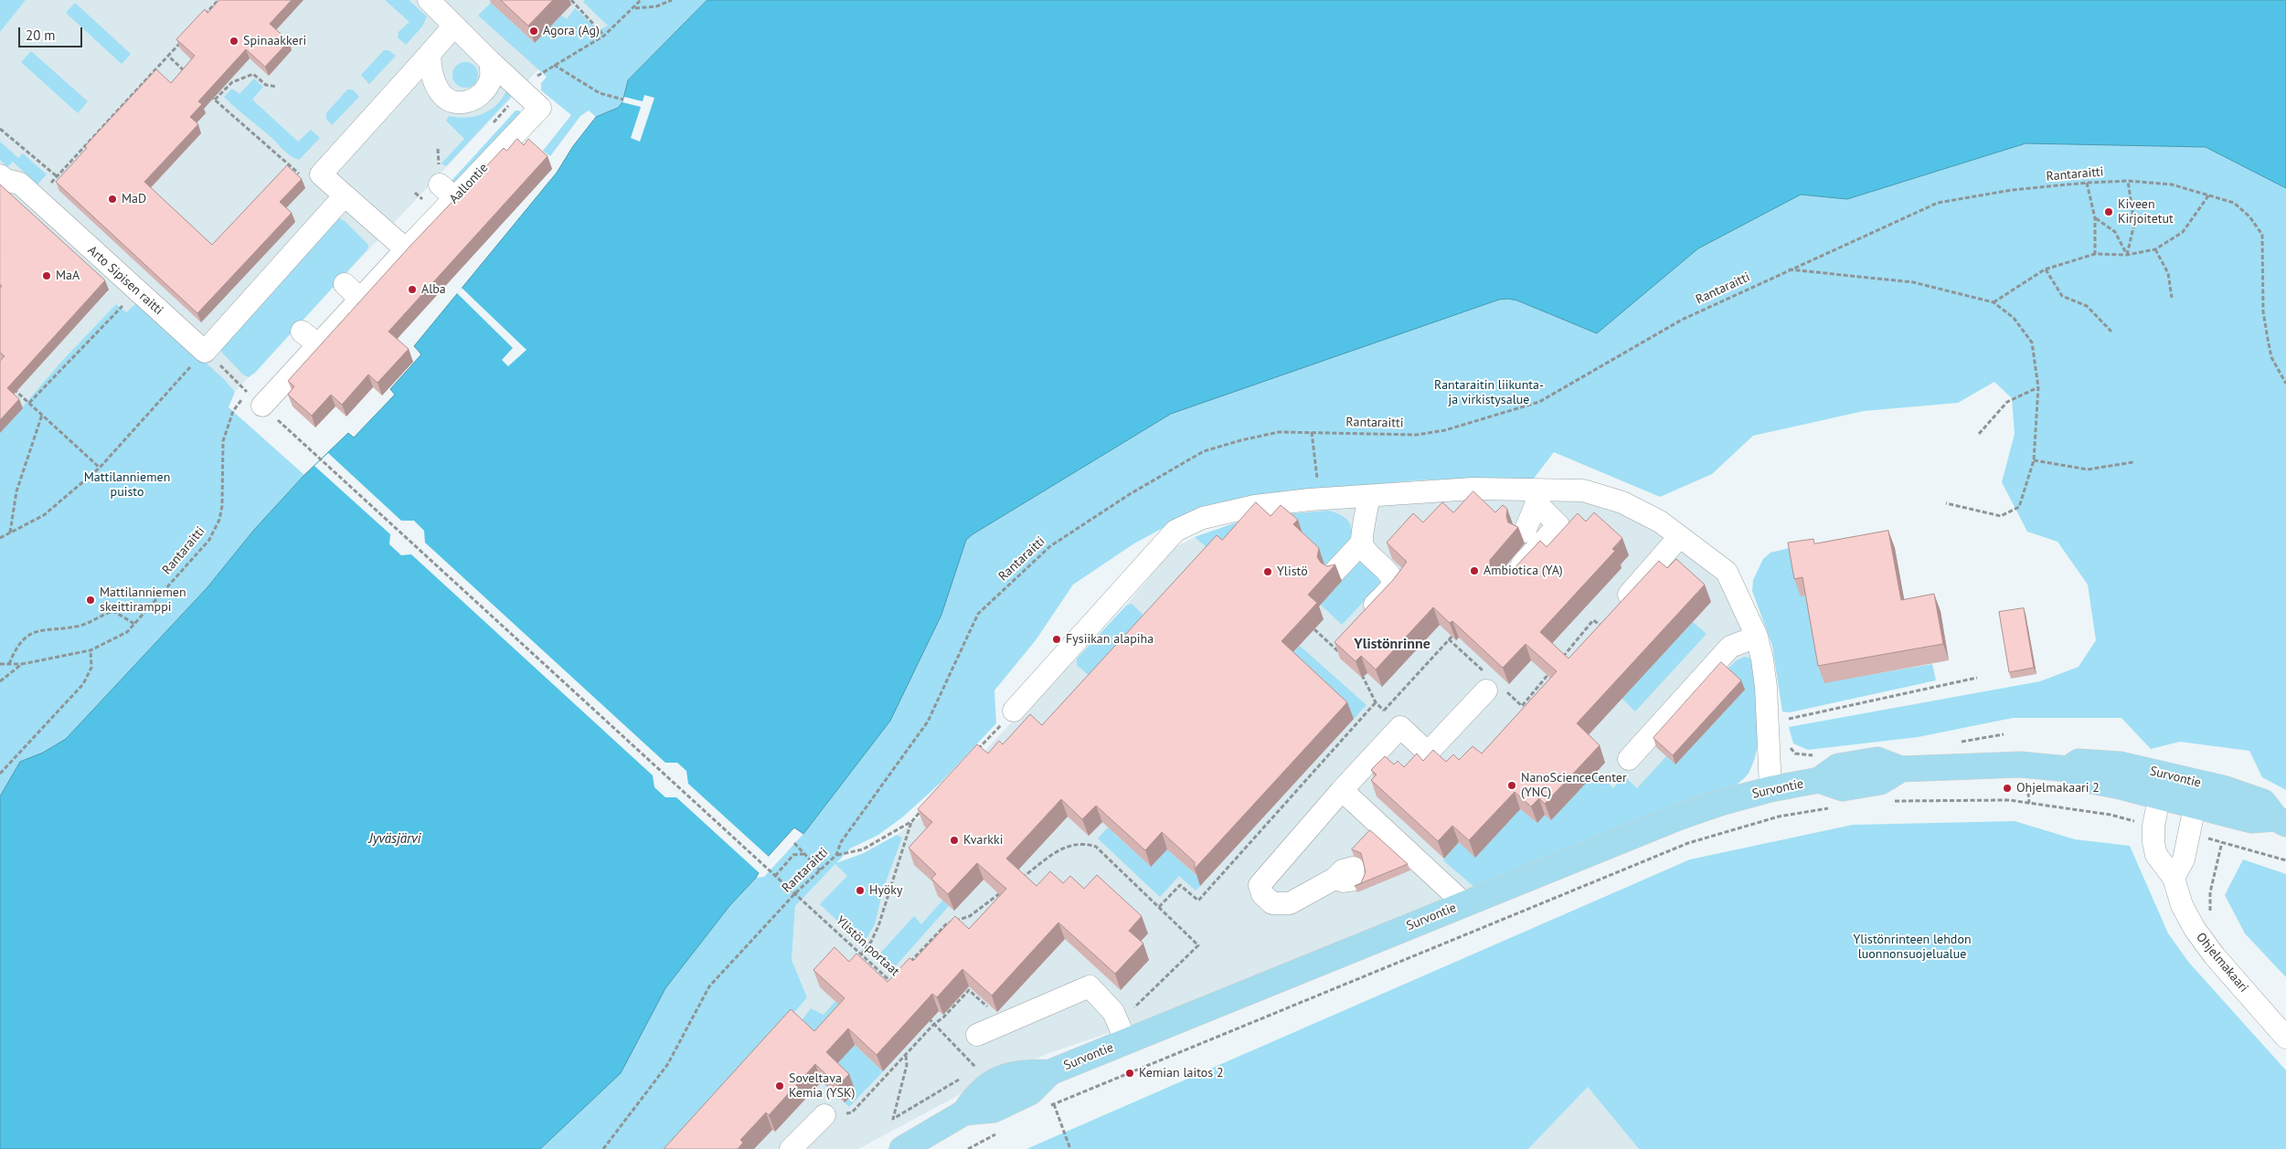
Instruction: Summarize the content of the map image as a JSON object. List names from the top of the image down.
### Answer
{
  "streets": {
    "main road": ["Survontie"],
    "street": ["Aallontie", "Arto Sipisen raitti", "Ohjelmakaari"],
    "path": ["Rantaraitti", "Ylistön portaat"]
  },
  "crossings": [
    ["Rantaraitti", "Aallontie"],
    ["Rantaraitti", "Ylistön portaat"],
    ["Survontie", "Ohjelmakaari"]
  ],
  "districts": ["Ylistönrinne"],
  "water": ["Jyväsjärvi"],
  "parks": ["Rantaraitin liikunta- ja virkistysalue", "Mattilanniemen puisto", "Ylistönrinteen lehdon luonnonsuojelualue"],
  "places": [
    "Agora (Ag)",
    "Spinaakkeri",
    "MaD",
    "Kiveen Kirjoitetut",
    "MaA",
    "Alba",
    "Ambiotica (YA)",
    "Ylistö",
    "Mattilanniemen skeittiramppi",
    "Fysiikan alapiha",
    "NanoScienceCenter (YNC)",
    "Ohjelmakaari 2",
    "Kvarkki",
    "Hyöky",
    "Kemian laitos 2",
    "Soveltava Kemia (YSK)"
  ],
  "scale_bar": "20 m"
}
